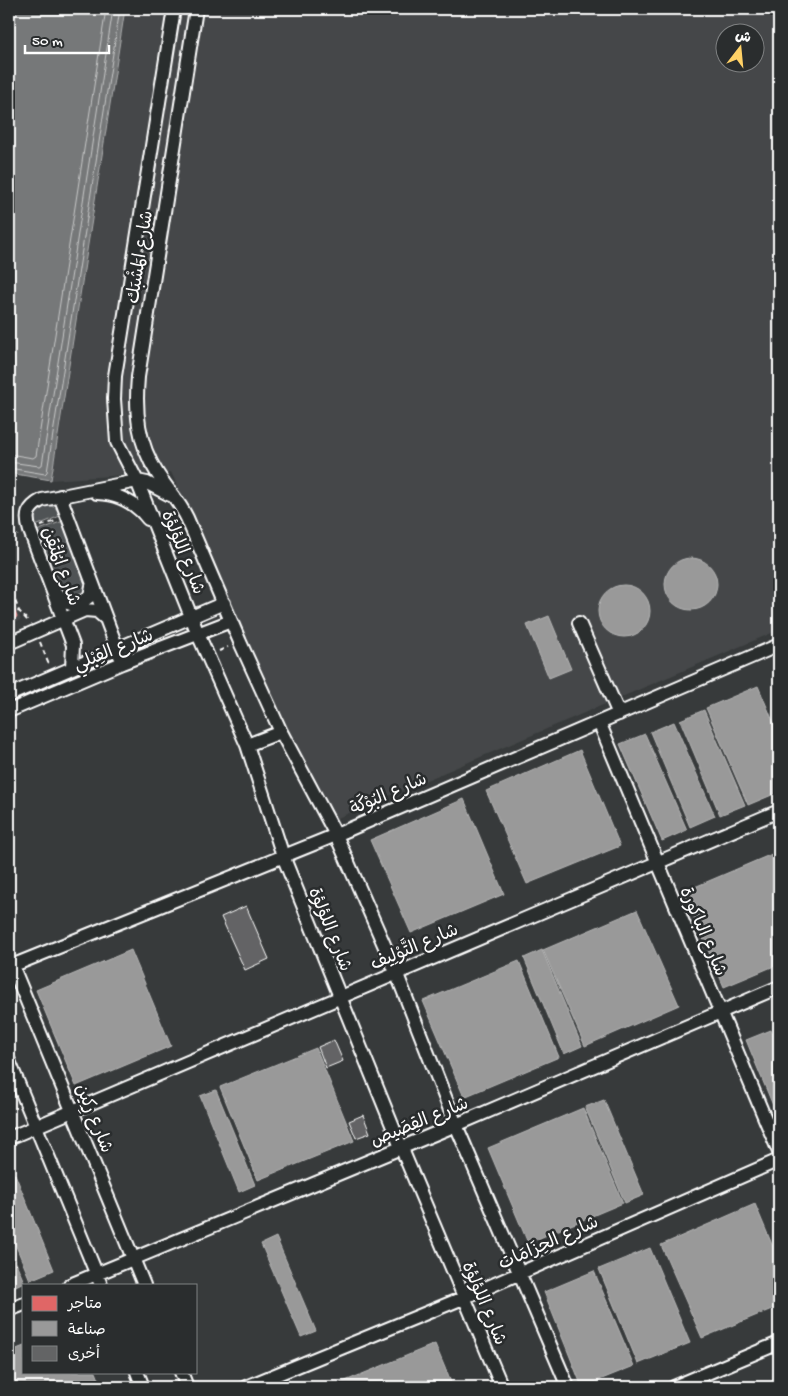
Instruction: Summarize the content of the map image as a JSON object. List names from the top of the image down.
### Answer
{
  "streets": {
    "street": [
      "شارع المَشْبَك",
      "شارع اللؤلؤة",
      "شارع المُتْقِن",
      "شارع القِبْلي",
      "شارع البُوْكَة",
      "شارع الباكورة",
      "شارع التَّوْلِيف",
      "شارع رِكِين",
      "شارع القِصَيص",
      "شارع الحِزَامَات"
    ]
  },
  "crossings": [
    ["شارع المَشْبَك", "شارع اللؤلؤة"],
    ["شارع المَشْبَك", "شارع المُتْقِن"],
    ["شارع اللؤلؤة", "شارع المُتْقِن"],
    ["شارع اللؤلؤة", "شارع القِبْلي"],
    ["شارع اللؤلؤة", "شارع البُوْكَة"],
    ["شارع اللؤلؤة", "شارع التَّوْلِيف"],
    ["شارع اللؤلؤة", "شارع القِصَيص"],
    ["شارع اللؤلؤة", "شارع الحِزَامَات"],
    ["شارع المُتْقِن", "شارع القِبْلي"],
    ["شارع البُوْكَة", "شارع الباكورة"],
    ["شارع البُوْكَة", "شارع رِكِين"],
    ["شارع الباكورة", "شارع التَّوْلِيف"],
    ["شارع الباكورة", "شارع القِصَيص"],
    ["شارع التَّوْلِيف", "شارع رِكِين"],
    ["شارع رِكِين", "شارع القِصَيص"]
  ],
  "legend": ["متاجر", "صناعة", "أخرى"],
  "scale_bar": "50 m",
  "north": "top"
}
